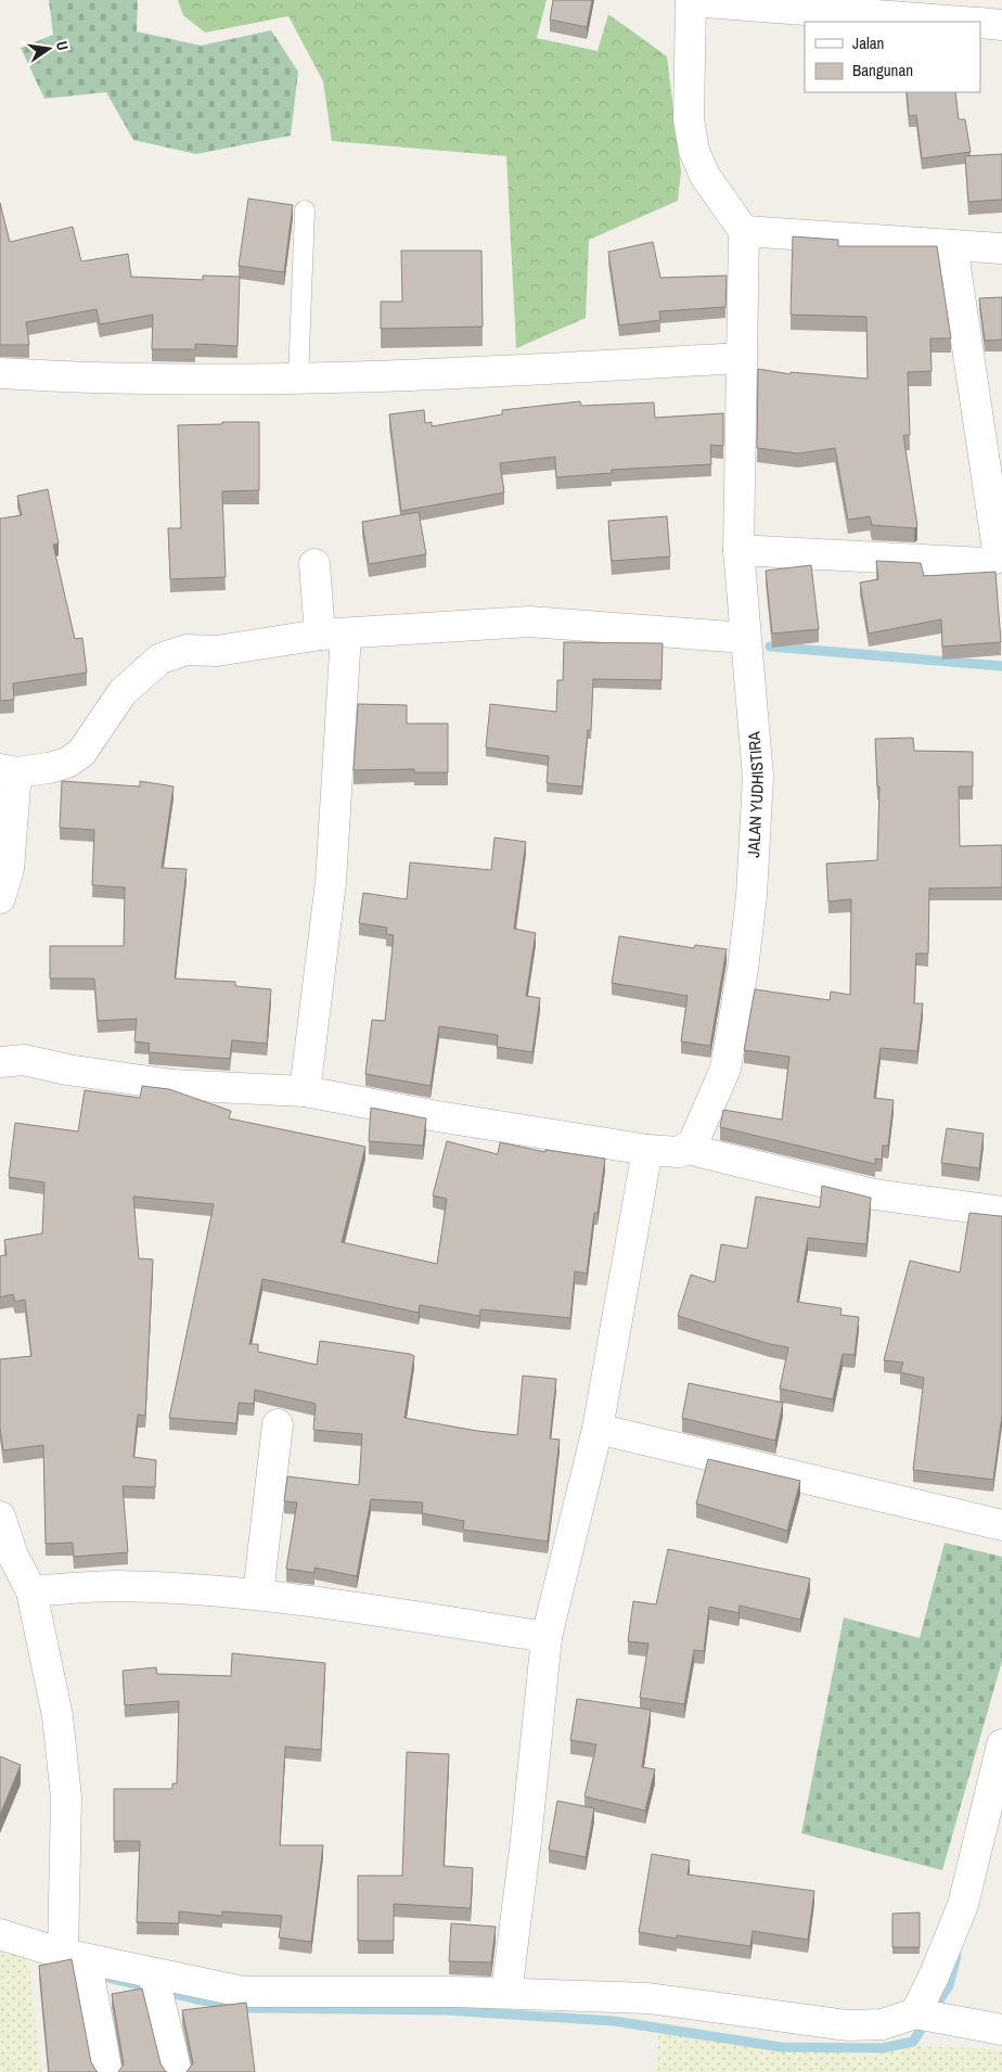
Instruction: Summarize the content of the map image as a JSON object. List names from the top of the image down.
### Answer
{
  "streets": {
    "street": ["JALAN YUDHISTIRA"]
  },
  "legend": ["Jalan", "Bangunan"],
  "north": "right"
}
